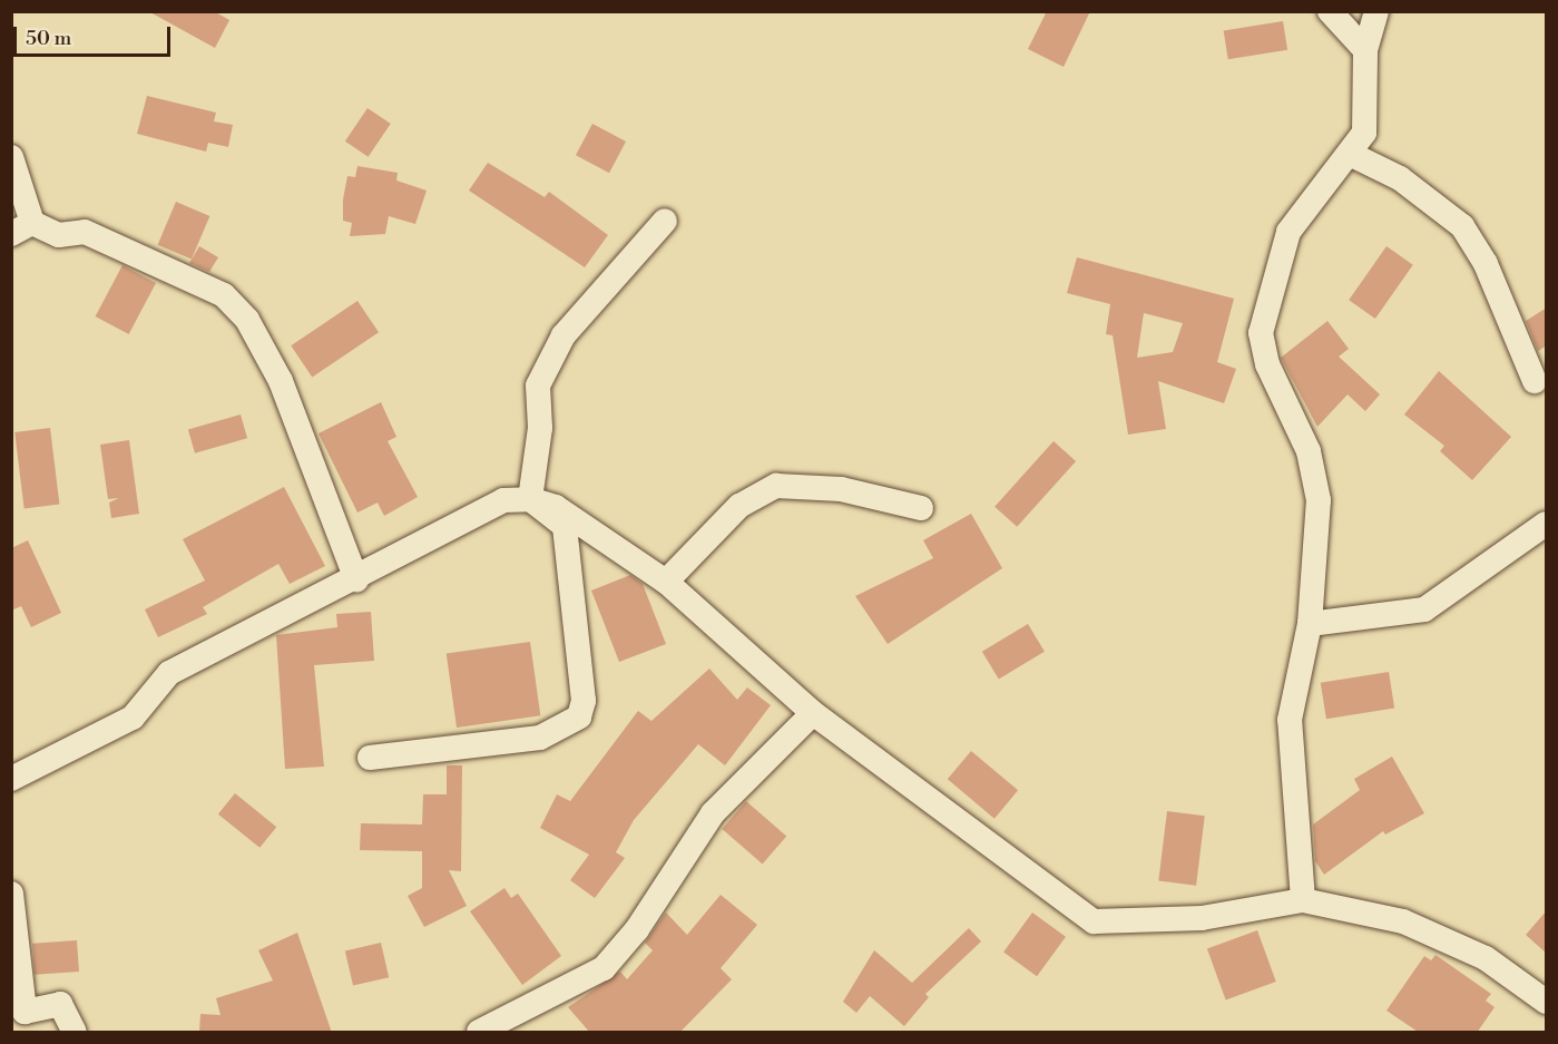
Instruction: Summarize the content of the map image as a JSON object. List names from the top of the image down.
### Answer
{
  "scale_bar": "50 m"
}
